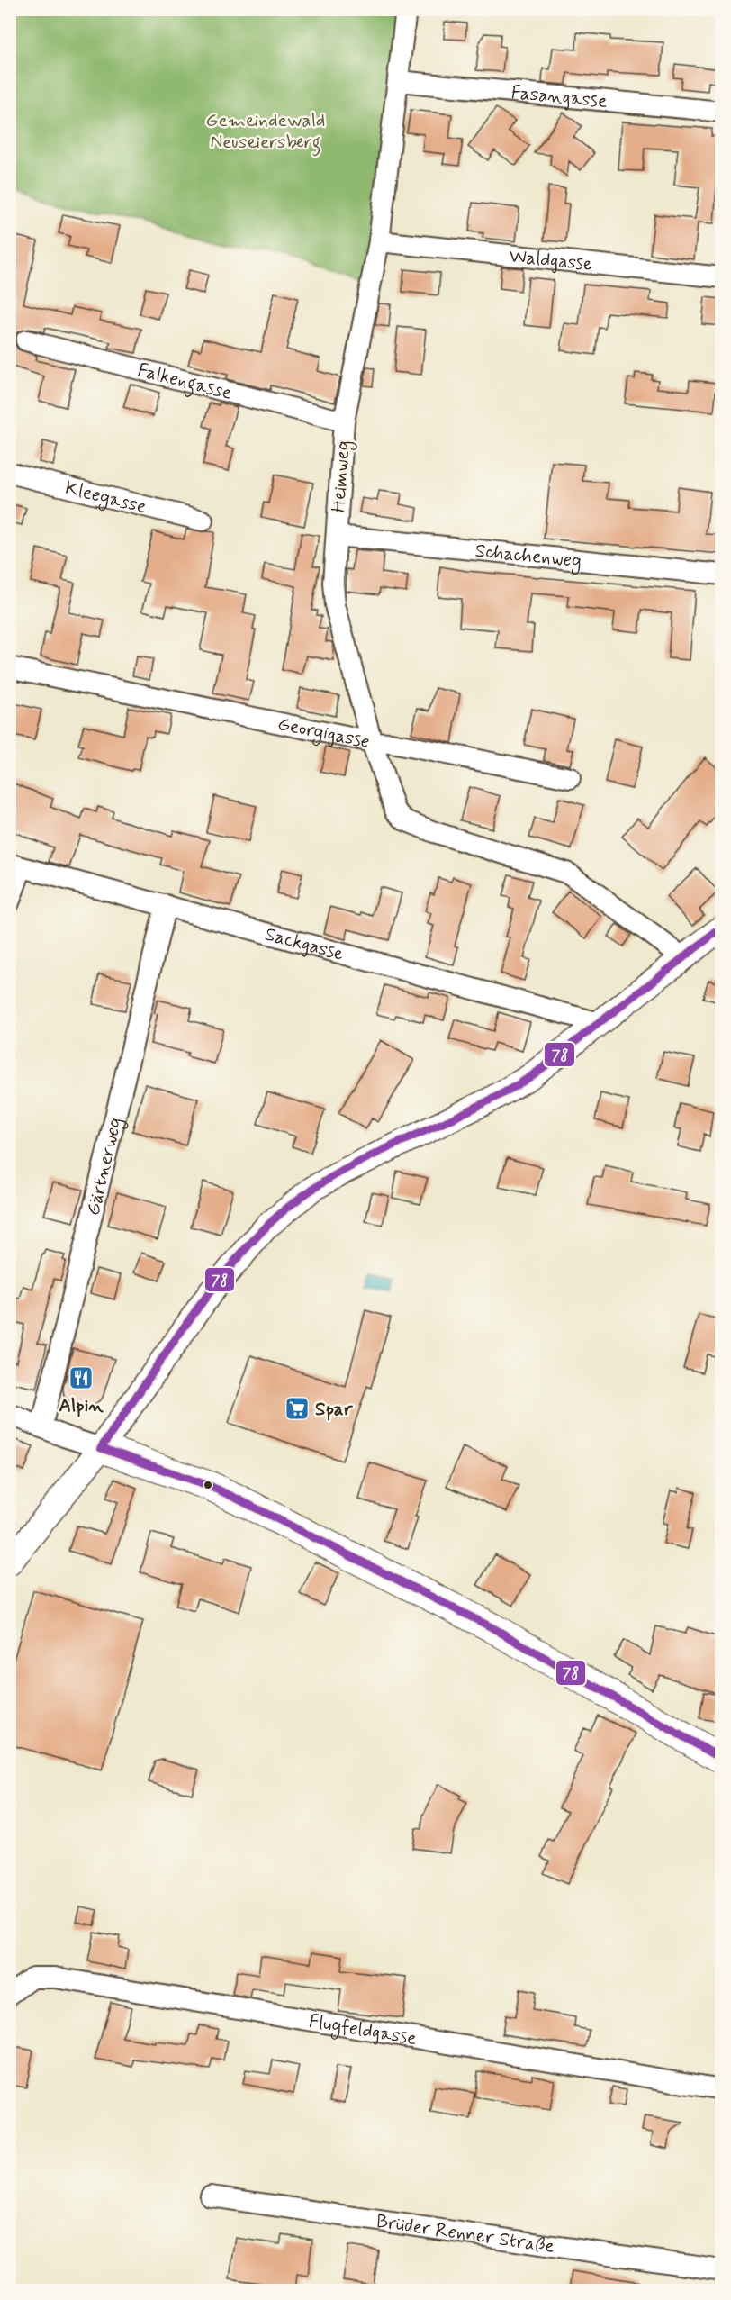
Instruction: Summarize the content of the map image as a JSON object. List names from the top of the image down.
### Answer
{
  "streets": {
    "street": [
      "Fasangasse",
      "Waldgasse",
      "Falkengasse",
      "Heimweg",
      "Kleegasse",
      "Schachenweg",
      "Georgigasse",
      "Sackgasse",
      "Gärtnerweg",
      "Flugfeldgasse",
      "Brüder Renner Straße"
    ]
  },
  "crossings": [
    ["Fasangasse", "Heimweg"],
    ["Waldgasse", "Heimweg"],
    ["Falkengasse", "Heimweg"],
    ["Heimweg", "Schachenweg"],
    ["Heimweg", "Georgigasse"],
    ["Sackgasse", "Gärtnerweg"]
  ],
  "parks": ["Gemeindewald Neuseiersberg"],
  "places": {
    "restaurant": ["Alpin"],
    "supermarket": ["Spar"]
  },
  "lines": ["transit line 78"]
}
